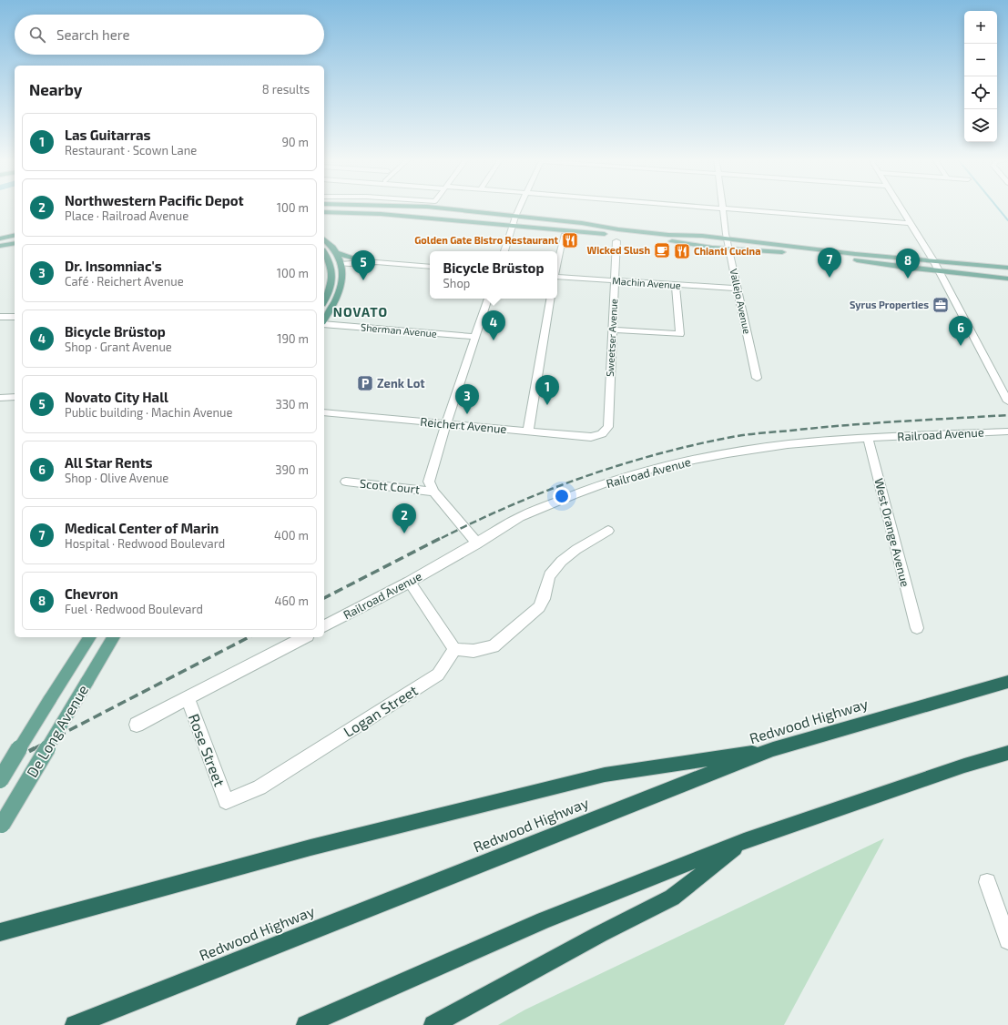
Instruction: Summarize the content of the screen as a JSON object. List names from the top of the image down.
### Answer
{
  "streets": {
    "highway": ["Redwood Highway"],
    "main road": ["De Long Avenue"],
    "street": [
      "Machin Avenue",
      "Vallejo Avenue",
      "Sherman Avenue",
      "Sweetser Avenue",
      "Reichert Avenue",
      "Railroad Avenue",
      "Scott Court",
      "West Orange Avenue",
      "Logan Street",
      "Rose Street"
    ]
  },
  "crossings": [
    ["Machin Avenue", "Vallejo Avenue"],
    ["Machin Avenue", "Sweetser Avenue"],
    ["Sweetser Avenue", "Reichert Avenue"],
    ["Railroad Avenue", "West Orange Avenue"],
    ["Logan Street", "Rose Street"]
  ],
  "districts": ["NOVATO"],
  "places": {
    "restaurant": ["Golden Gate Bistro Restaurant", "Chianti Cucina"],
    "cafe": ["Wicked Slush"],
    "office": ["Syrus Properties"],
    "parking": ["Zenk Lot"]
  },
  "page": {
    "map_buttons": ["+", "−"],
    "search": "Search here",
    "heading": ["Nearby", "8 results"],
    "list": [
      {
        "mark": "1",
        "name": "Las Guitarras",
        "note": "Restaurant · Scown Lane",
        "value": "90 m"
      },
      {
        "mark": "2",
        "name": "Northwestern Pacific Depot",
        "note": "Place · Railroad Avenue",
        "value": "100 m"
      },
      {
        "mark": "3",
        "name": "Dr. Insomniac's",
        "note": "Café · Reichert Avenue",
        "value": "100 m"
      },
      {
        "mark": "4",
        "name": "Bicycle Brüstop",
        "note": "Shop · Grant Avenue",
        "value": "190 m"
      },
      {
        "mark": "5",
        "name": "Novato City Hall",
        "note": "Public building · Machin Avenue",
        "value": "330 m"
      },
      {
        "mark": "6",
        "name": "All Star Rents",
        "note": "Shop · Olive Avenue",
        "value": "390 m"
      },
      {
        "mark": "7",
        "name": "Medical Center of Marin",
        "note": "Hospital · Redwood Boulevard",
        "value": "400 m"
      },
      {
        "mark": "8",
        "name": "Chevron",
        "note": "Fuel · Redwood Boulevard",
        "value": "460 m"
      }
    ],
    "pins": [
      "7",
      "8",
      "5",
      "4",
      "6",
      "1",
      "3",
      "2"
    ],
    "popup": ["Bicycle Brüstop", "Shop"]
  }
}
